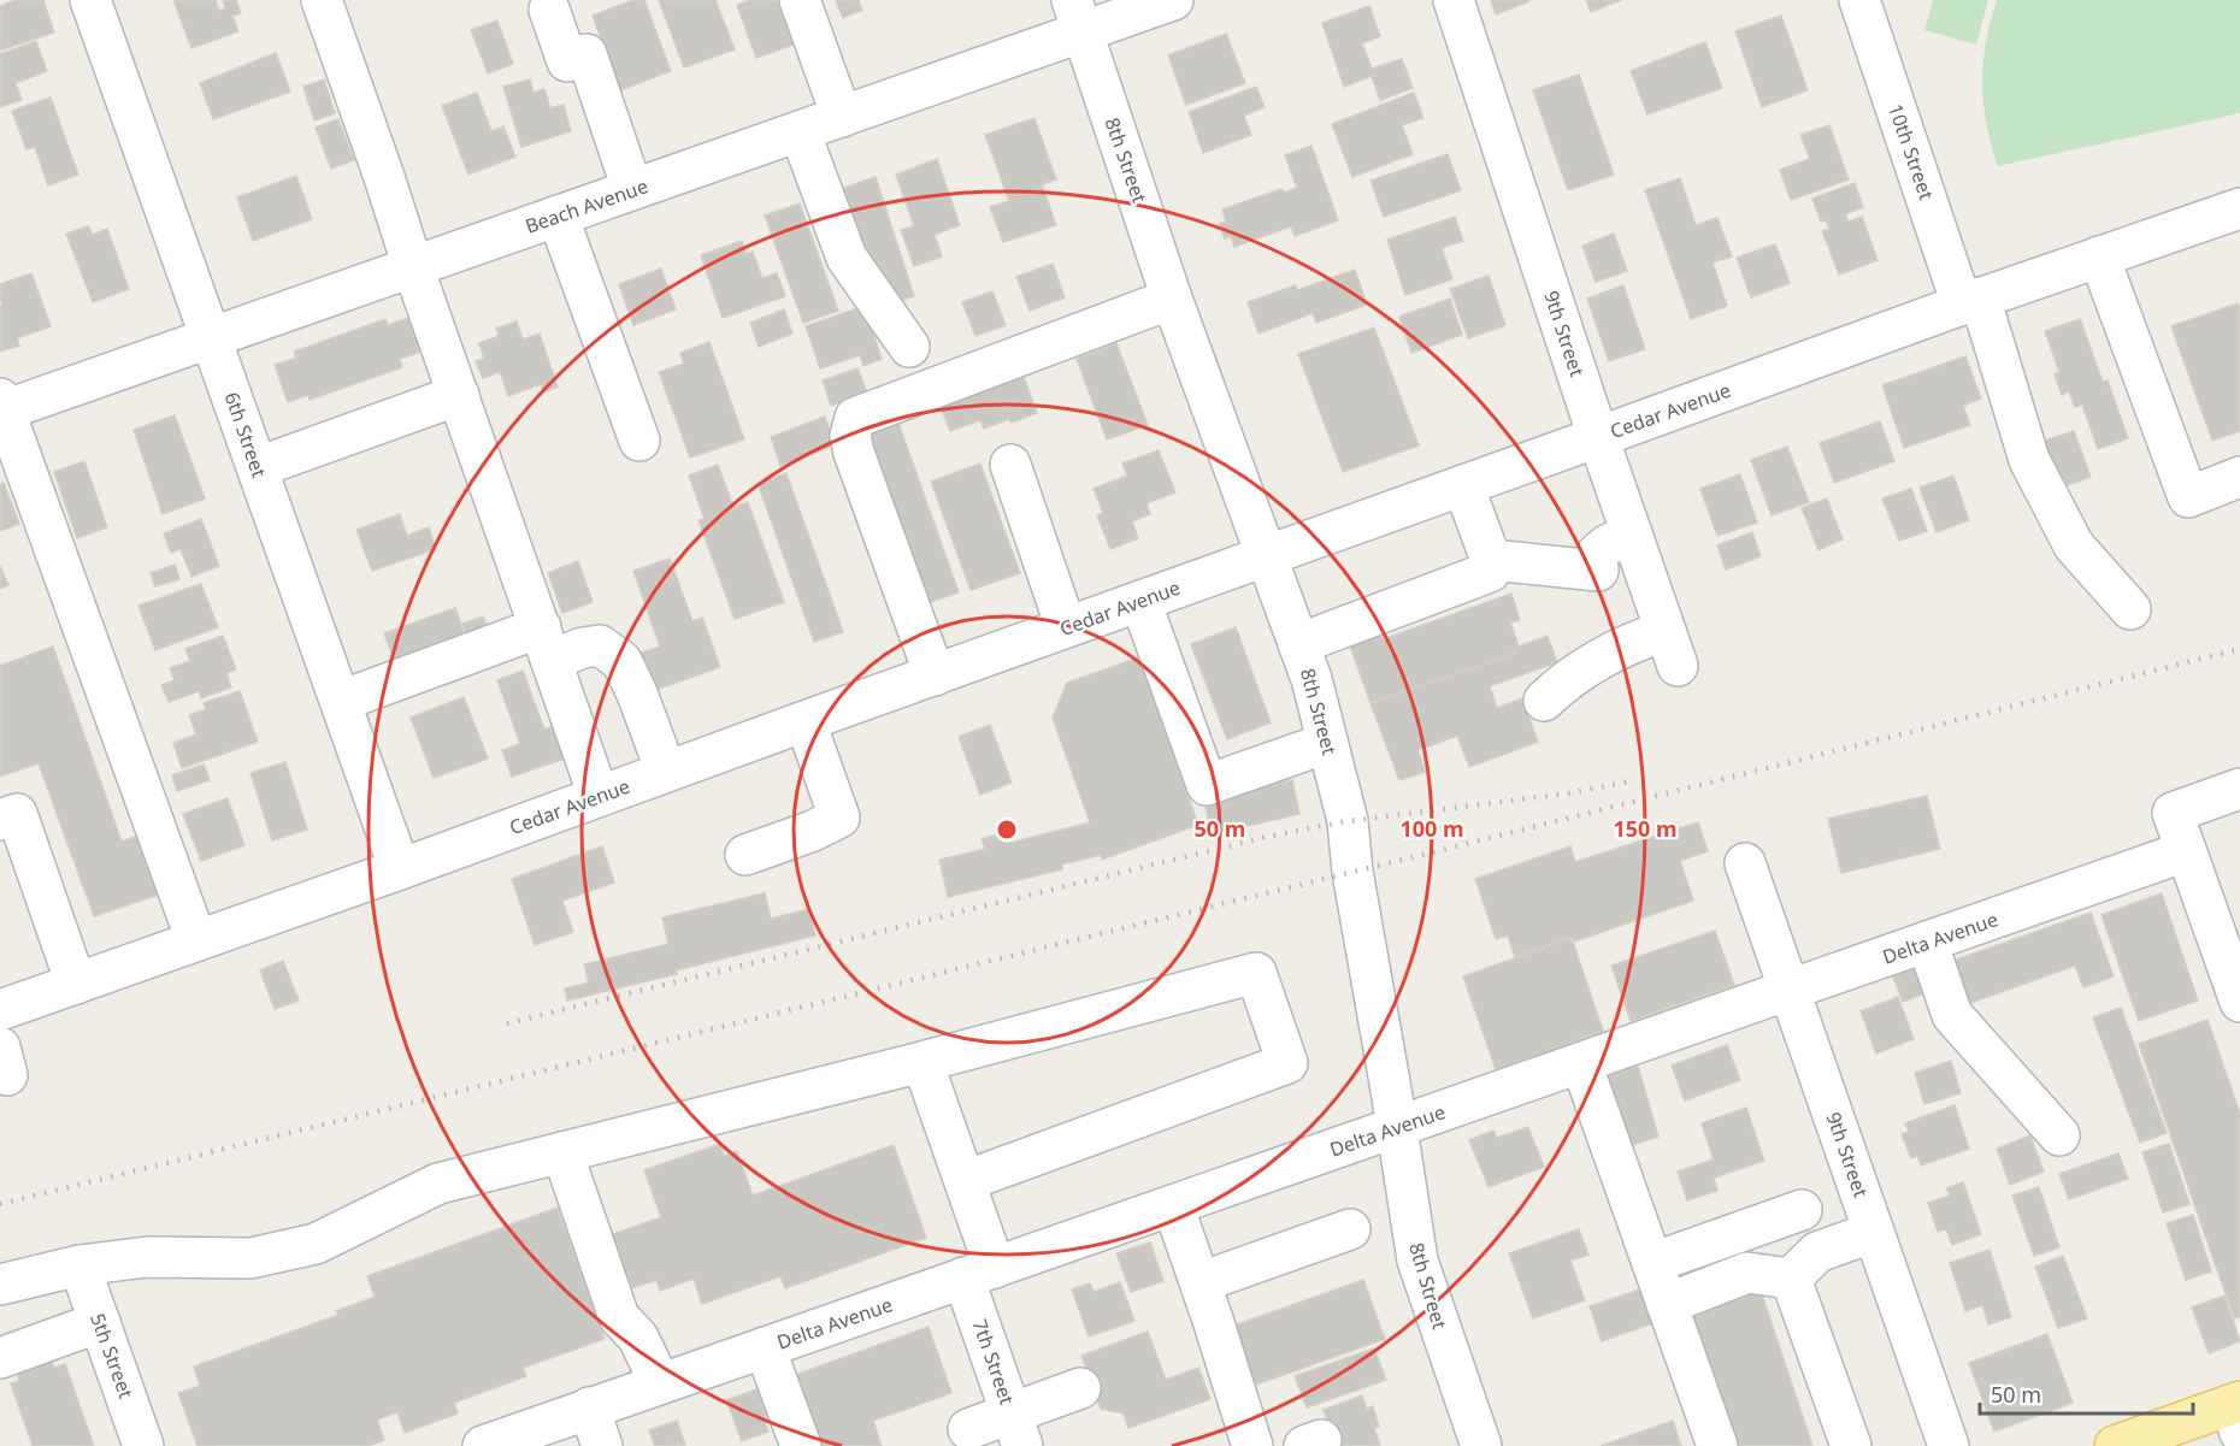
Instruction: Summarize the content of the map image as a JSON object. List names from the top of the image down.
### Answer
{
  "streets": {
    "street": [
      "10th Street",
      "8th Street",
      "Beach Avenue",
      "9th Street",
      "Cedar Avenue",
      "6th Street",
      "Delta Avenue",
      "5th Street",
      "7th Street"
    ]
  },
  "crossings": [
    ["10th Street", "Cedar Avenue"],
    ["8th Street", "Beach Avenue"],
    ["8th Street", "Cedar Avenue"],
    ["8th Street", "Delta Avenue"],
    ["Beach Avenue", "6th Street"],
    ["9th Street", "Cedar Avenue"],
    ["9th Street", "Delta Avenue"],
    ["Cedar Avenue", "6th Street"],
    ["Delta Avenue", "7th Street"]
  ],
  "scale_bar": "50 m",
  "rings": ["50 m", "100 m", "150 m"]
}
